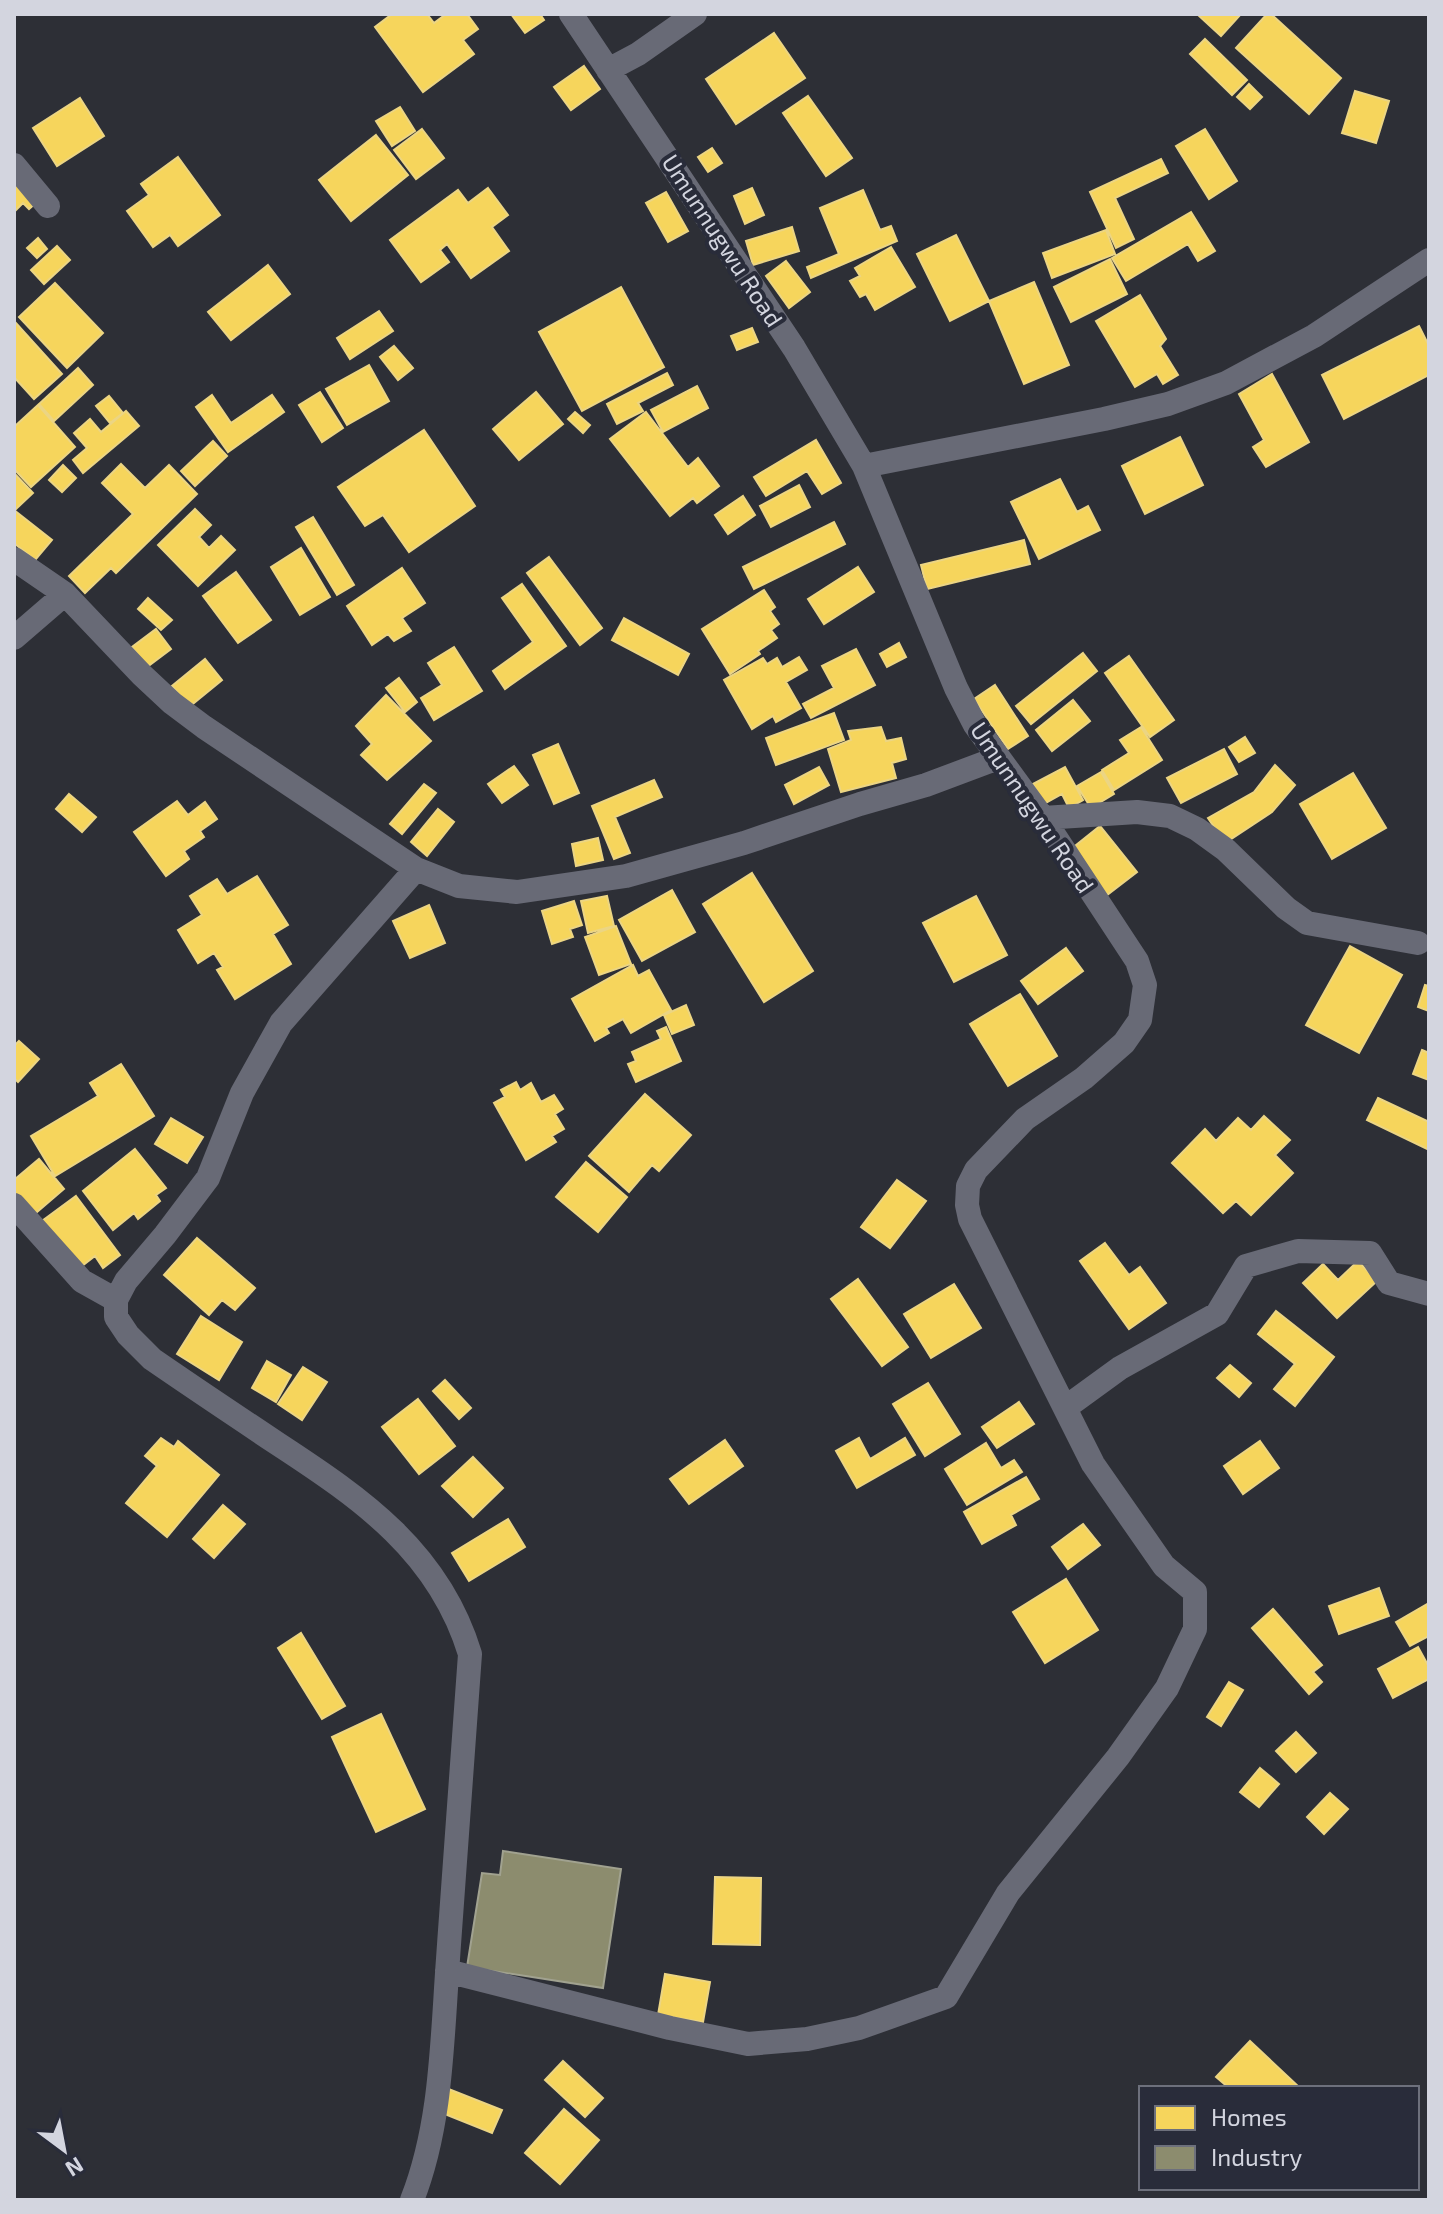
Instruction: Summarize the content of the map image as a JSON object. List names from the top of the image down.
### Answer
{
  "streets": {
    "street": ["Umunnugwu Road"]
  },
  "legend": ["Homes", "Industry"],
  "north": "bottom right"
}
